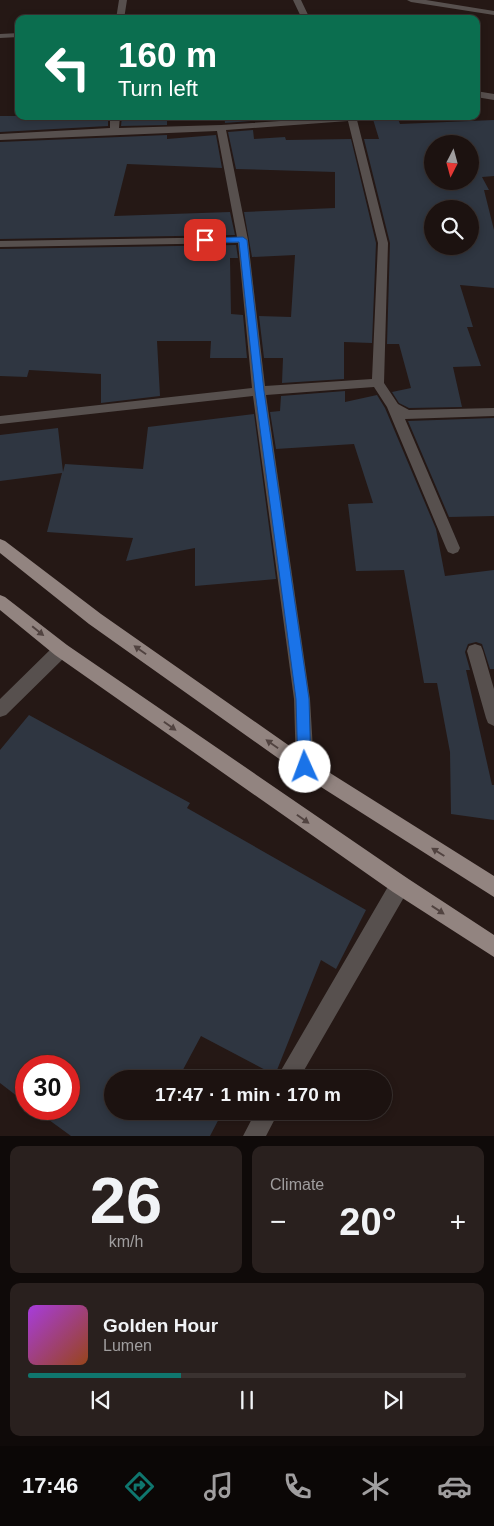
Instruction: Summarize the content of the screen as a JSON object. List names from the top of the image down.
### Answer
{
  "north": "bottom",
  "page": {
    "turn": ["160 m", "Turn left"],
    "limit": "30",
    "trip": "17:47 · 1 min · 170 m",
    "tile": [
      ["26", "km/h"],
      "Climate"
    ],
    "heat": ["−", "20°", "+"],
    "song": ["Golden Hour", "Lumen"],
    "tabs": "17:46"
  }
}
